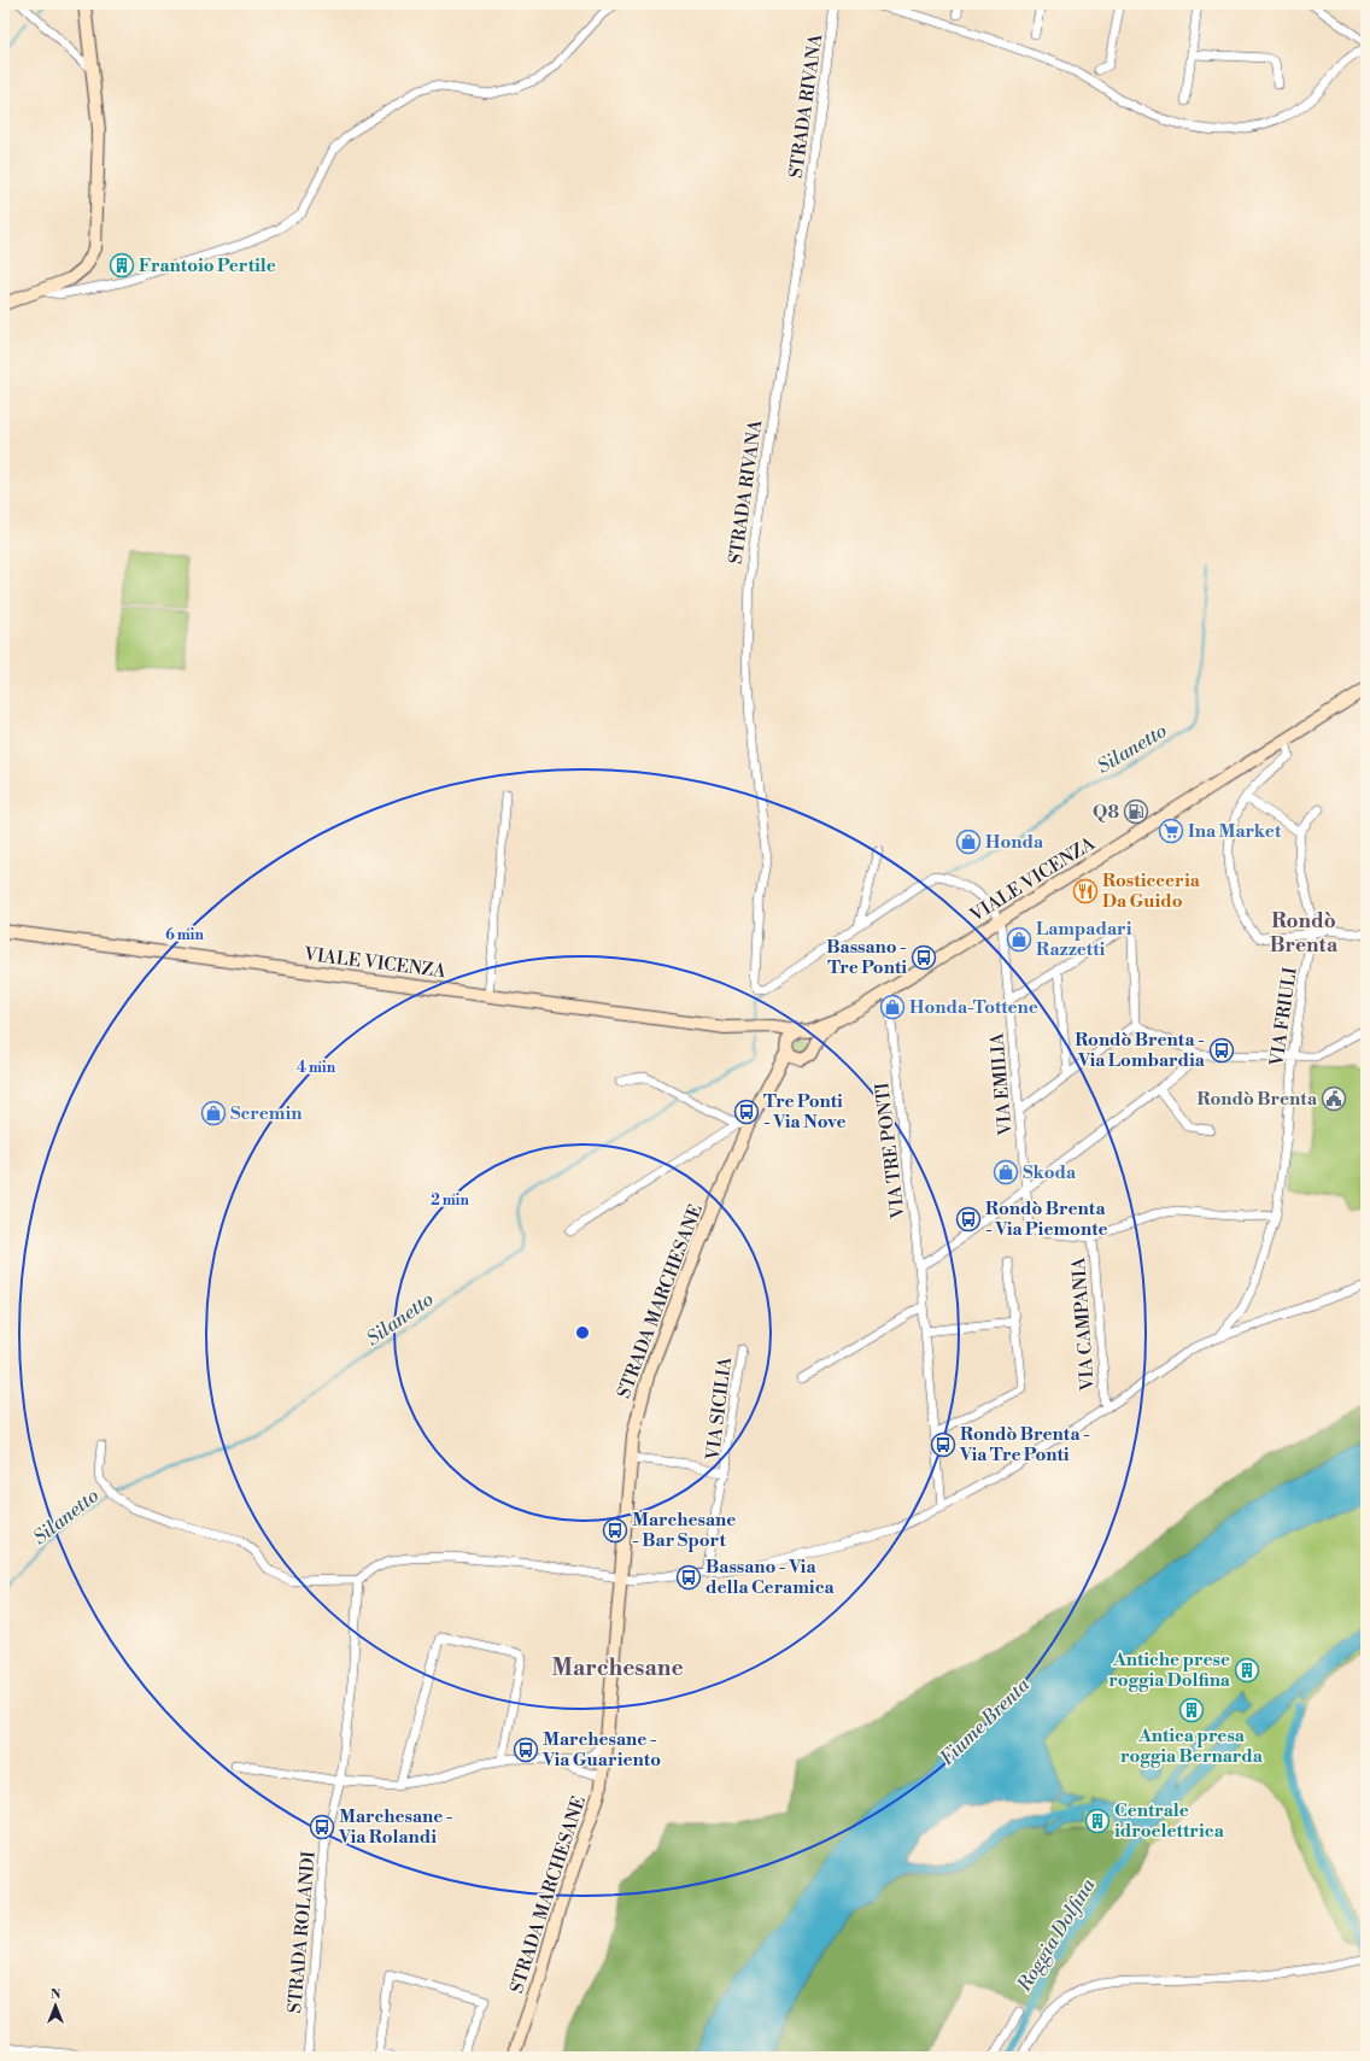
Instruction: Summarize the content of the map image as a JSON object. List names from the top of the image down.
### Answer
{
  "streets": {
    "main road": ["VIALE VICENZA", "STRADA MARCHESANE"],
    "street": [
      "STRADA RIVANA",
      "VIA FRIULI",
      "VIA EMILIA",
      "VIA TRE PONTI",
      "VIA CAMPANIA",
      "VIA SICILIA",
      "STRADA ROLANDI"
    ]
  },
  "crossings": [
    ["VIALE VICENZA", "VIA EMILIA"],
    ["VIALE VICENZA", "VIA TRE PONTI"],
    ["VIALE VICENZA", "STRADA MARCHESANE"],
    ["VIA EMILIA", "VIA CAMPANIA"],
    ["STRADA MARCHESANE", "VIA SICILIA"]
  ],
  "districts": ["Rondò Brenta", "Marchesane"],
  "water": ["Silanetto", "Fiume Brenta", "Roggia Dolfina"],
  "places": {
    "building": [
      "Frantoio Pertile",
      "Antiche prese roggia Dolfina",
      "Antica presa roggia Bernarda",
      "Centrale idroelettrica"
    ],
    "fuel station": ["Q8"],
    "supermarket": ["Ina Market"],
    "shop": [
      "Honda",
      "Lampadari Razzetti",
      "Honda-Tottene",
      "Scremin",
      "Skoda"
    ],
    "restaurant": ["Rosticceria Da Guido"],
    "bus stop": [
      "Bassano - Tre Ponti",
      "Rondò Brenta - Via Lombardia",
      "Tre Ponti - Via Nove",
      "Rondò Brenta - Via Piemonte",
      "Rondò Brenta - Via Tre Ponti",
      "Marchesane - Bar Sport",
      "Bassano - Via della Ceramica",
      "Marchesane - Via Guariento",
      "Marchesane - Via Rolandi"
    ],
    "public building": ["Rondò Brenta"]
  },
  "north": "top",
  "rings": ["6 min", "4 min", "2 min"]
}
